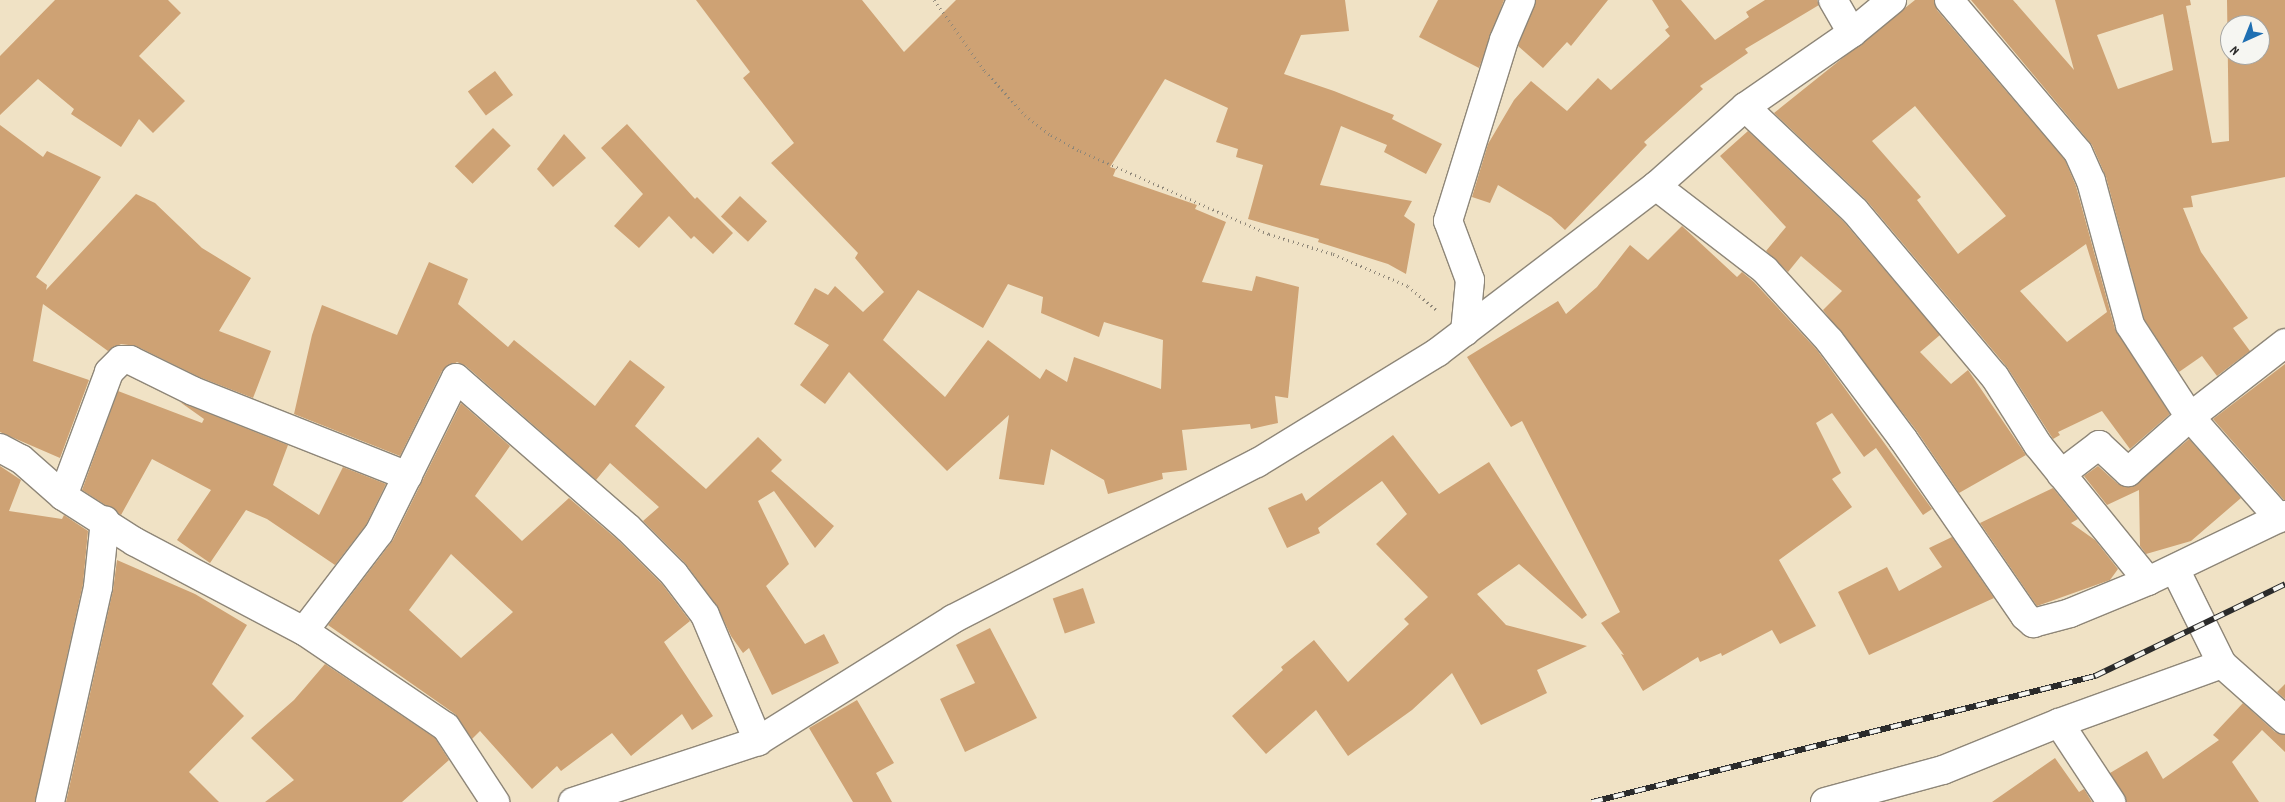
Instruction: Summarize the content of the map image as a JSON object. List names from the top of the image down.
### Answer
{
  "north": "bottom left"
}
